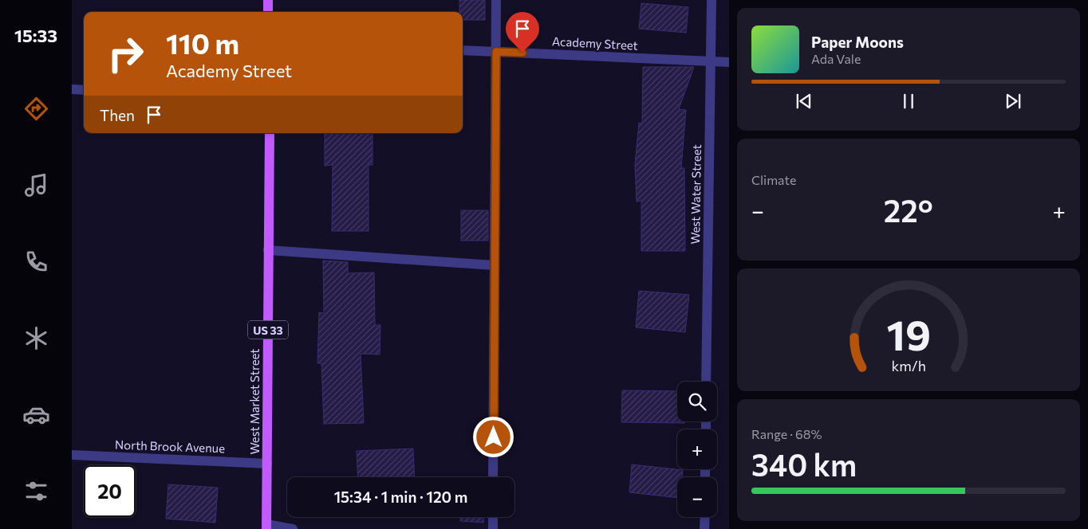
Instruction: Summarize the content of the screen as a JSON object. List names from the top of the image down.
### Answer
{
  "streets": {
    "main road": ["US 33", "West Market Street"],
    "street": ["Academy Street", "West Water Street", "North Brook Avenue"]
  },
  "crossings": [
    ["Academy Street", "West Water Street"],
    ["West Market Street", "North Brook Avenue"]
  ],
  "page": {
    "tabs": "15:33",
    "turn": ["110 m", "Academy Street"],
    "song": ["Paper Moons", "Ada Vale"],
    "then": "Then",
    "tile": [
      "Climate",
      ["Range · 68%", "340 km"]
    ],
    "heat": ["−", "22°", "+"],
    "map_buttons": ["+", "−"],
    "limit": "20",
    "trip": "15:34 · 1 min · 120 m",
    "gauge": ["19", "km/h"]
  }
}
